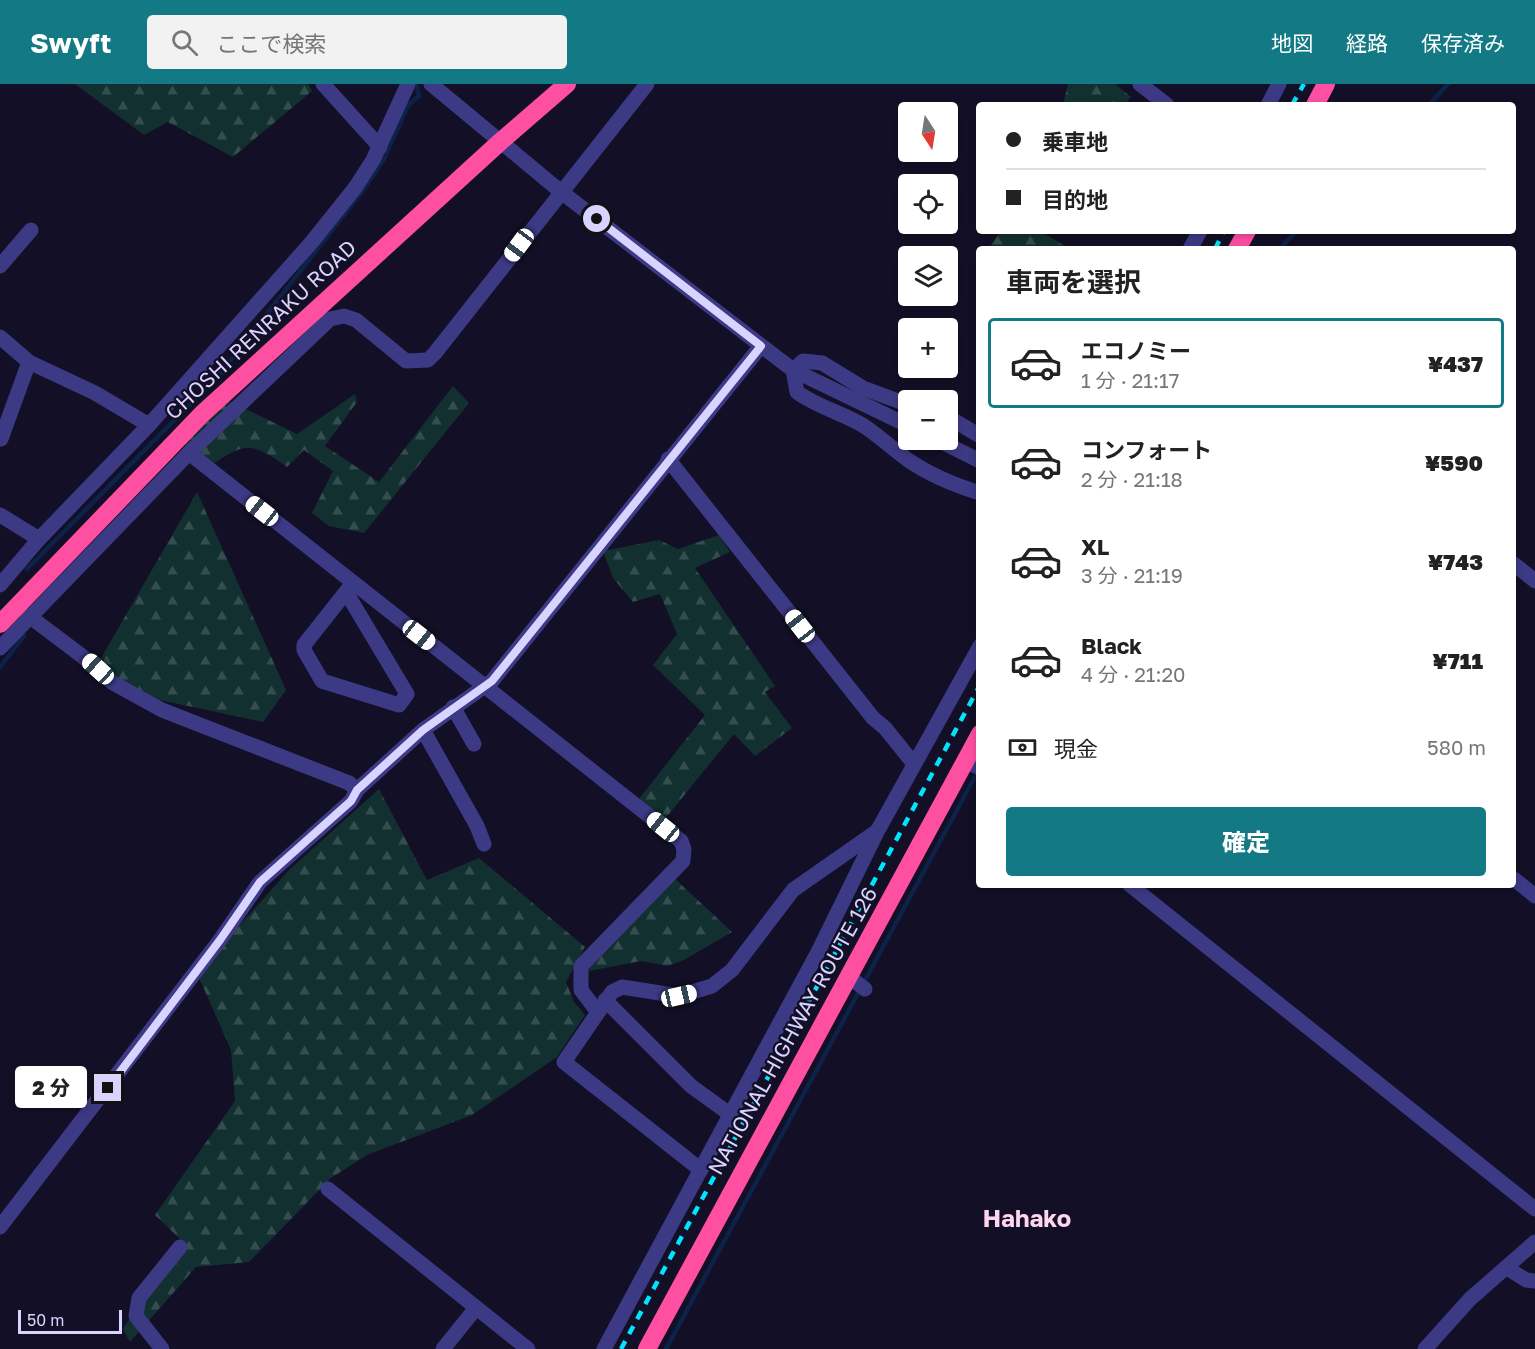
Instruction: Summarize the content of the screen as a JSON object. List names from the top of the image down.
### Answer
{
  "streets": {
    "highway": ["CHOSHI RENRAKU ROAD", "NATIONAL HIGHWAY ROUTE 126"]
  },
  "districts": ["Hahako"],
  "scale_bar": "50 m",
  "north": "bottom",
  "page": {
    "header": "Swyft",
    "search": "ここで検索",
    "nav": ["地図", "経路", "保存済み"],
    "map_buttons": ["+", "−"],
    "banner": ["乗車地", "目的地"],
    "heading": "車両を選択",
    "list": [
      {
        "name": "エコノミー",
        "note": "1 分 · 21:17",
        "value": "¥437"
      },
      {
        "name": "コンフォート",
        "note": "2 分 · 21:18",
        "value": "¥590"
      },
      {
        "name": "XL",
        "note": "3 分 · 21:19",
        "value": "¥743"
      },
      {
        "name": "Black",
        "note": "4 分 · 21:20",
        "value": "¥711"
      }
    ],
    "pay": ["現金", "580 m"],
    "buttons": "確定",
    "bubble": "2 分",
    "scale": "50 m"
  }
}
